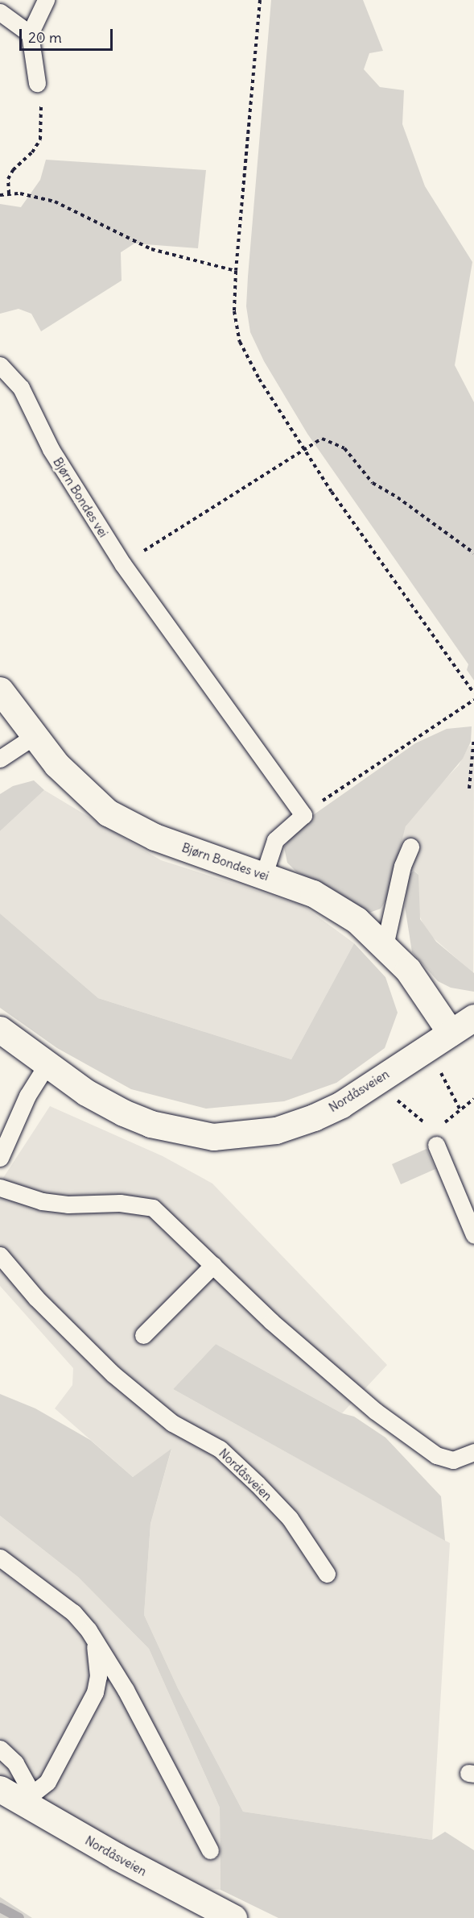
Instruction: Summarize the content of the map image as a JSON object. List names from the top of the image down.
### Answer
{
  "streets": {
    "street": ["Bjørn Bondes vei", "Nordåsveien"]
  },
  "crossings": [
    ["Bjørn Bondes vei", "Nordåsveien"]
  ],
  "scale_bar": "20 m"
}
